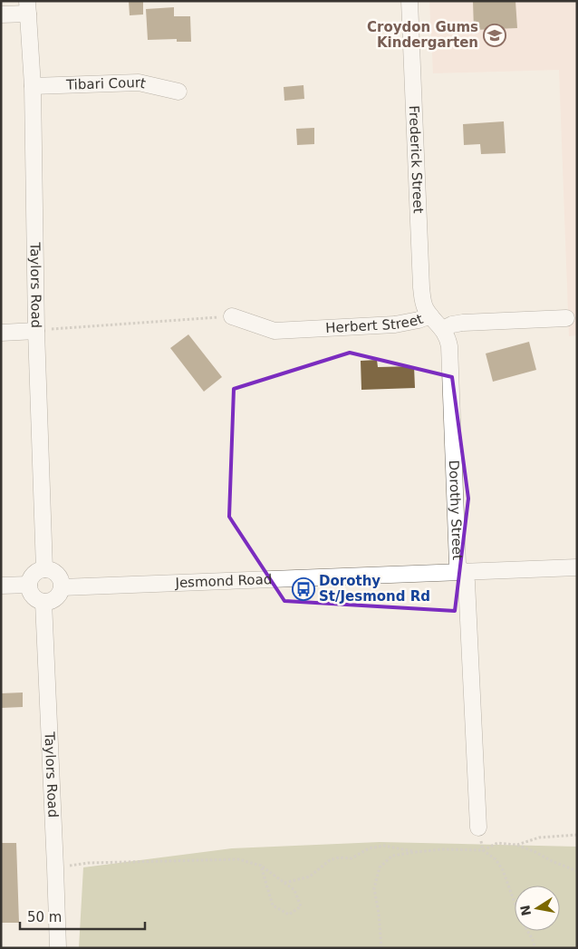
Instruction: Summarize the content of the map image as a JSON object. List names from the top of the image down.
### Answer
{
  "streets": {
    "street": [
      "Tibari Court",
      "Frederick Street",
      "Taylors Road",
      "Herbert Street",
      "Dorothy Street",
      "Jesmond Road"
    ]
  },
  "crossings": [
    ["Tibari Court", "Taylors Road"],
    ["Frederick Street", "Herbert Street"],
    ["Taylors Road", "Jesmond Road"],
    ["Herbert Street", "Dorothy Street"],
    ["Dorothy Street", "Jesmond Road"]
  ],
  "places": {
    "school or university": ["Croydon Gums Kindergarten"],
    "bus stop": ["Dorothy St/Jesmond Rd"]
  },
  "scale_bar": "50 m",
  "north": "left"
}
